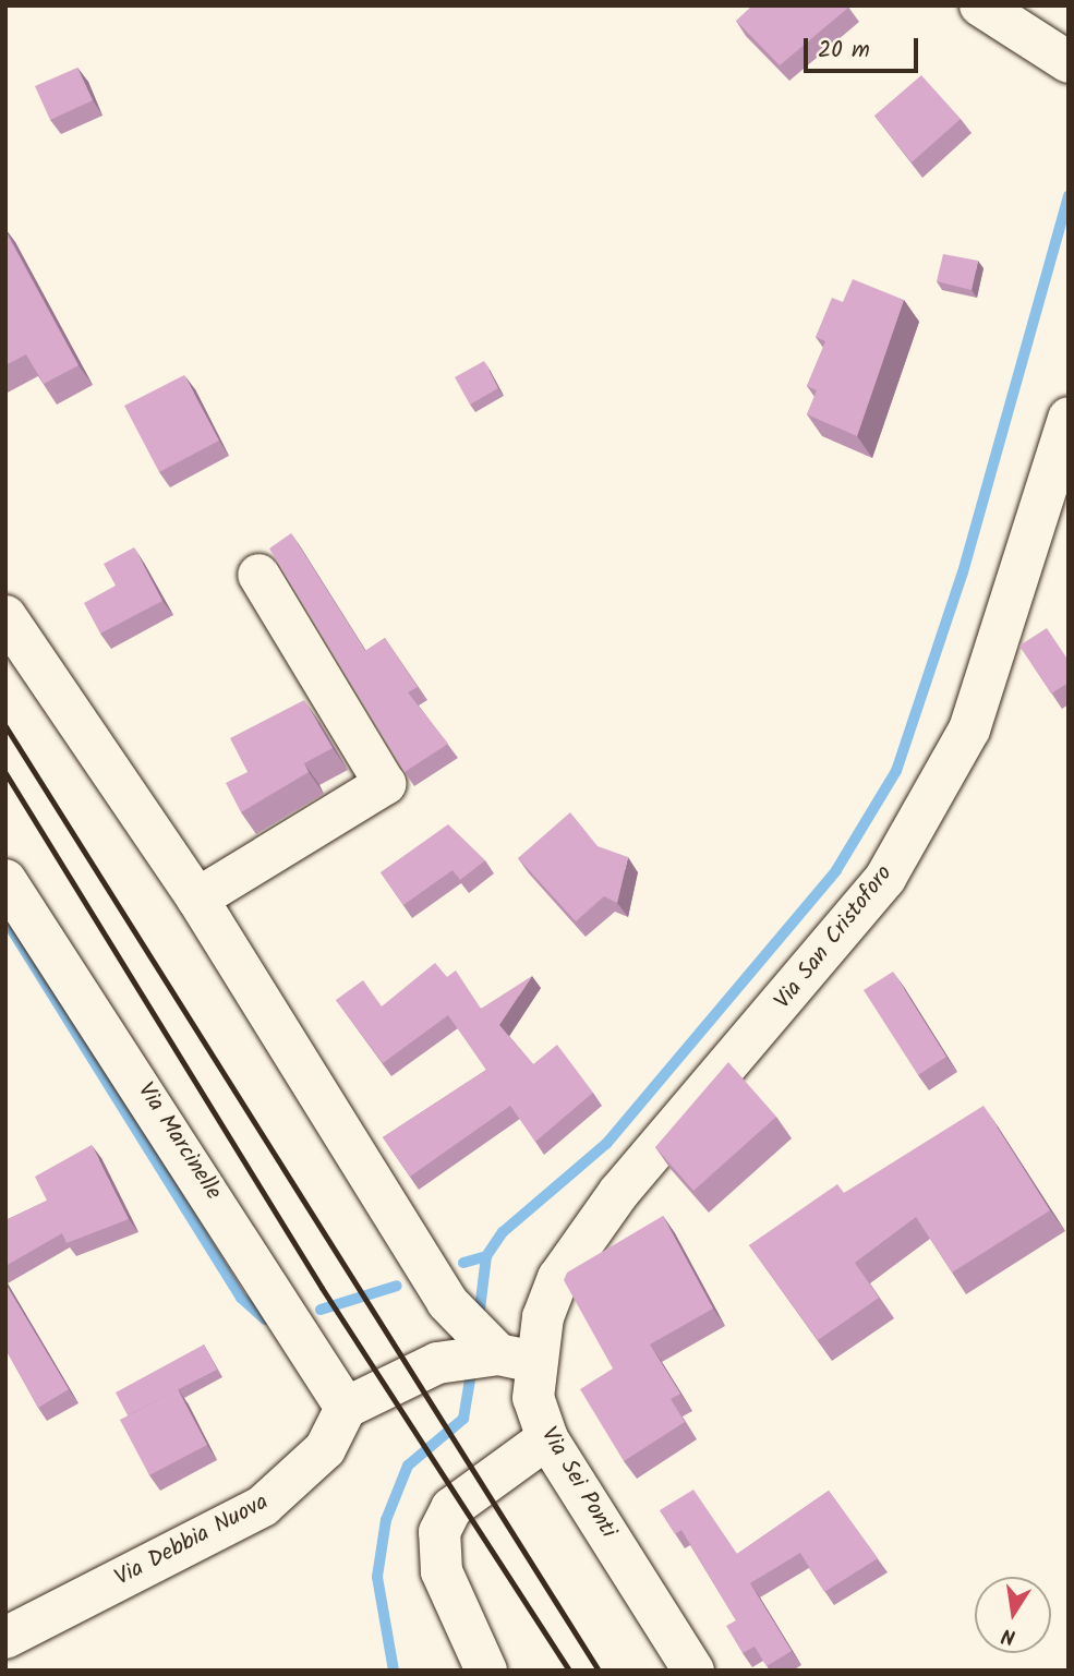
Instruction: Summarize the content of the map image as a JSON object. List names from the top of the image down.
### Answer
{
  "streets": {
    "street": [
      "Via San Cristoforo",
      "Via Marcinelle",
      "Via Sei Ponti",
      "Via Debbia Nuova"
    ]
  },
  "crossings": [
    ["Via San Cristoforo", "Via Sei Ponti"],
    ["Via Marcinelle", "Via Debbia Nuova"]
  ],
  "scale_bar": "20 m",
  "north": "bottom"
}
